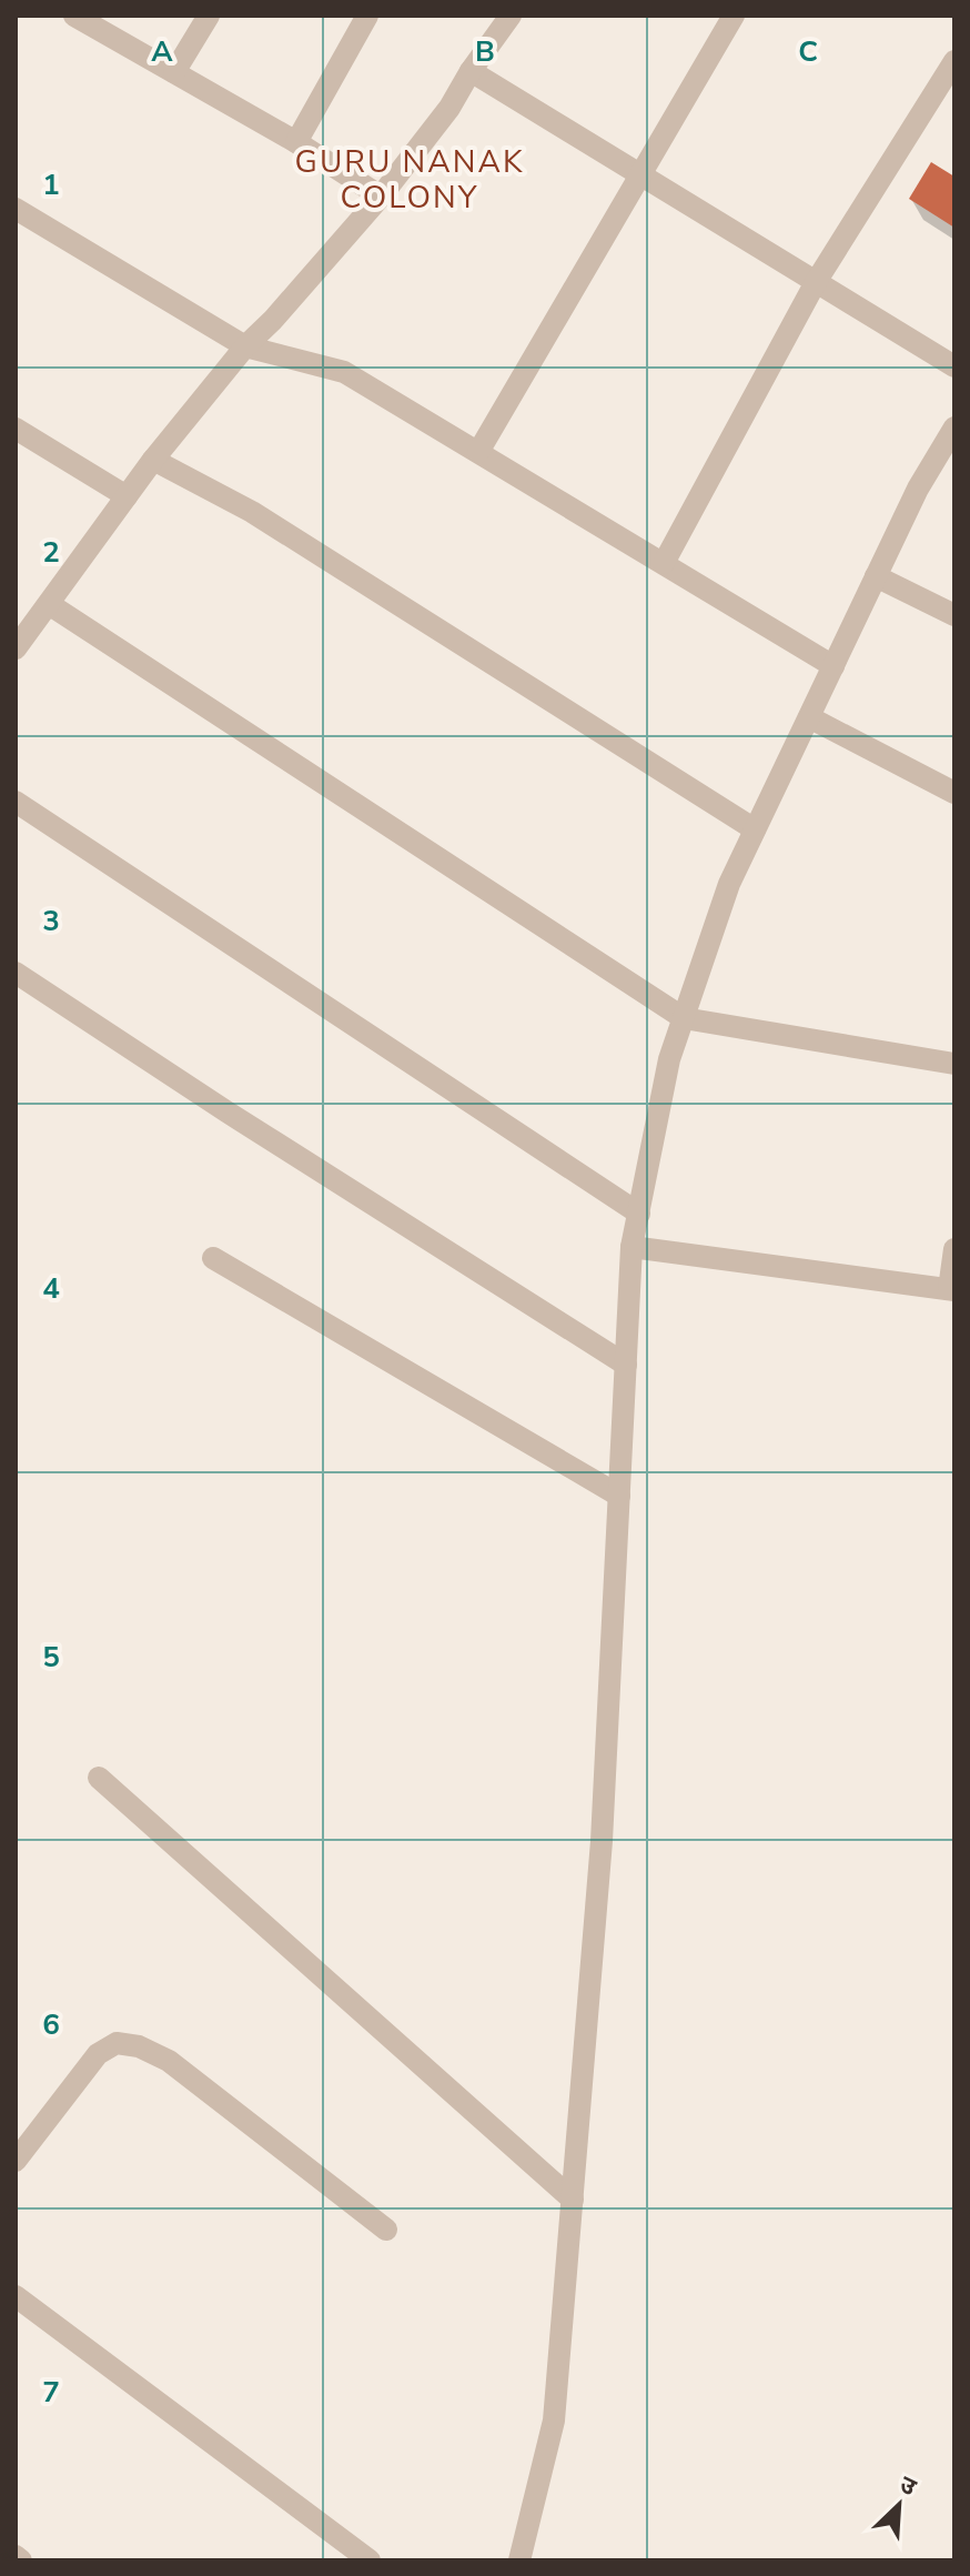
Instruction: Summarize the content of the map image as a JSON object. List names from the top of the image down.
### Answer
{
  "districts": ["GURU NANAK COLONY"],
  "north": "top right",
  "grid": {
    "columns": ["A", "B", "C"],
    "rows": [
      "1",
      "2",
      "3",
      "4",
      "5",
      "6",
      "7"
    ]
  }
}
